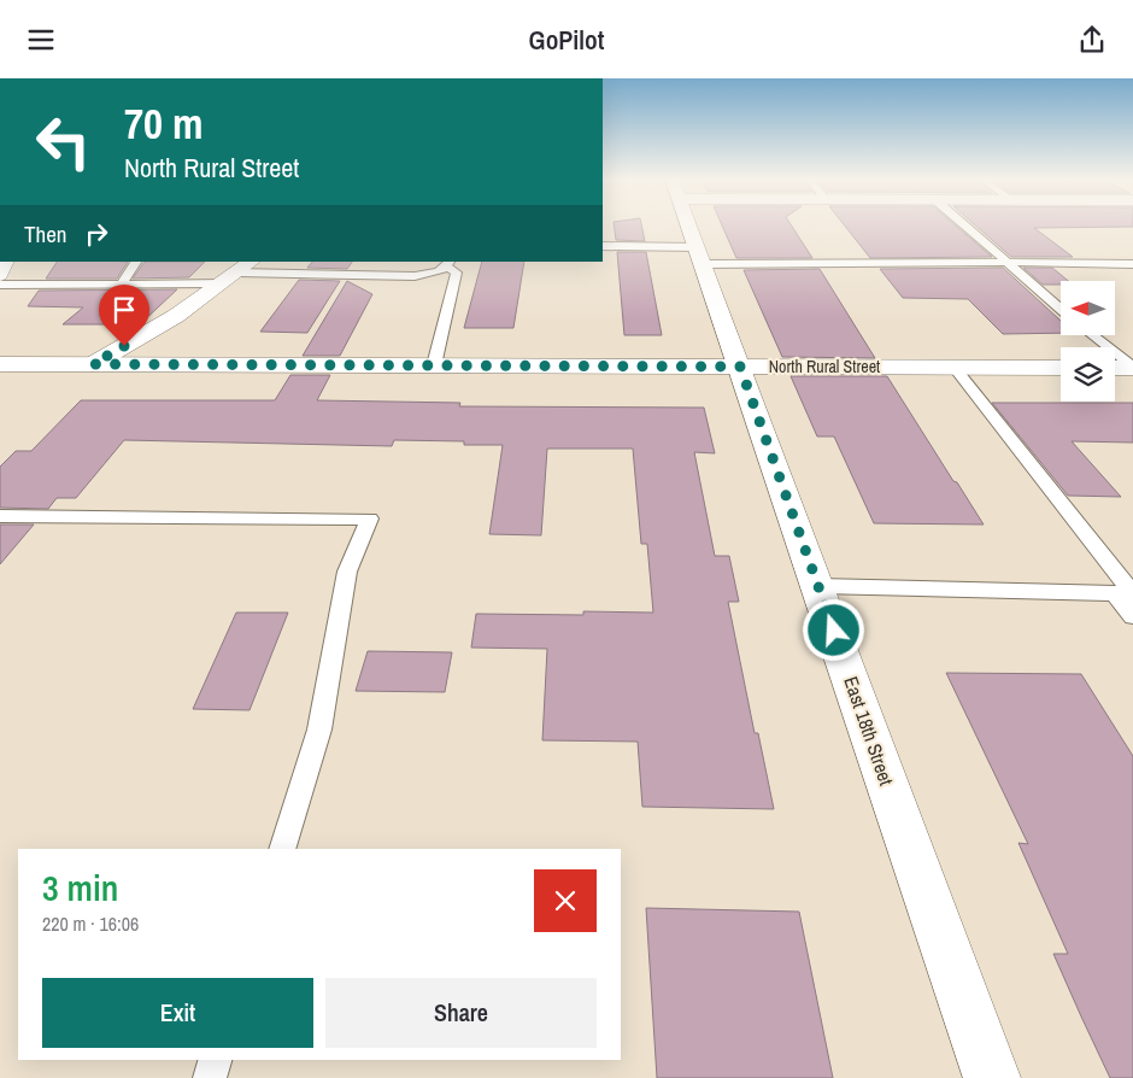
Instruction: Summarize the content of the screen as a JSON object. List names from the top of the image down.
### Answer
{
  "streets": {
    "street": ["North Rural Street", "East 18th Street"]
  },
  "crossings": [
    ["North Rural Street", "East 18th Street"]
  ],
  "north": "left",
  "page": {
    "header": "GoPilot",
    "turn": ["70 m", "North Rural Street"],
    "then": "Then",
    "heading": ["3 min", "220 m · 16:06"],
    "buttons": ["Exit", "Share"]
  }
}
